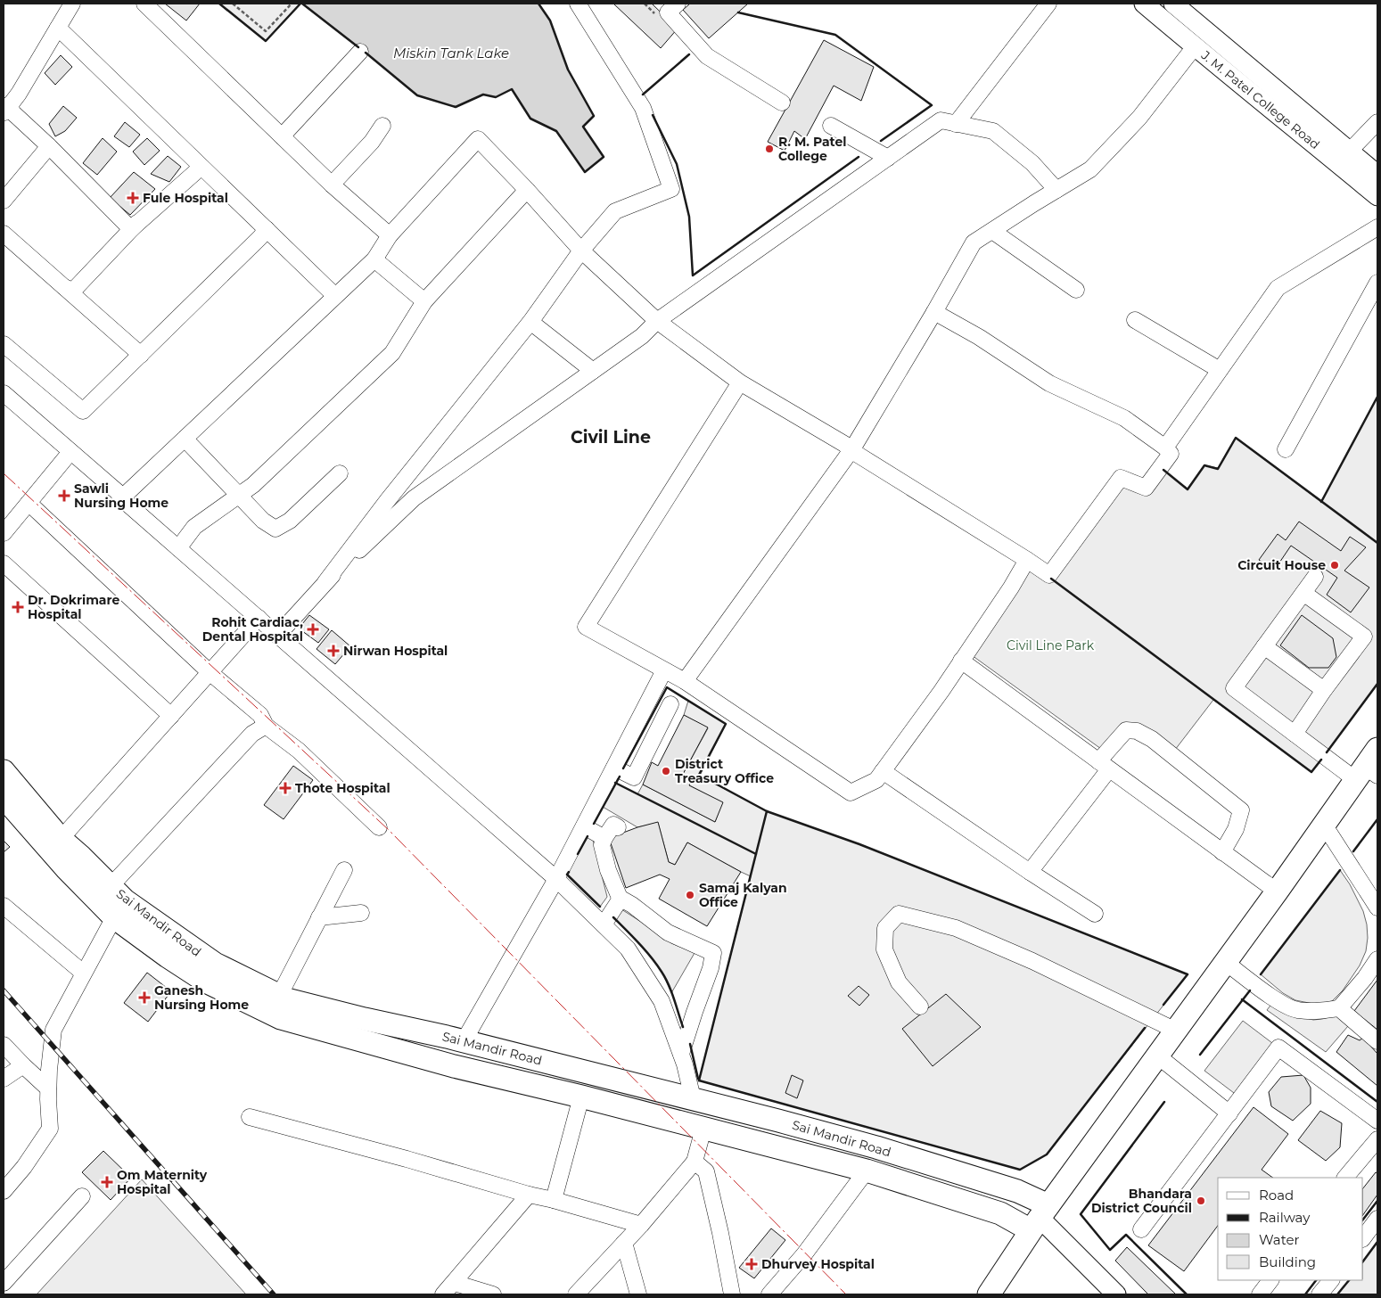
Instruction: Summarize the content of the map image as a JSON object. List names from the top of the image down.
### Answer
{
  "streets": {
    "highway": ["Sai Mandir Road"],
    "main road": ["J. M. Patel College Road"]
  },
  "districts": ["Civil Line"],
  "water": ["Miskin Tank Lake"],
  "parks": ["Civil Line Park"],
  "places": {
    "other": [
      "R. M. Patel College",
      "Circuit House",
      "District Treasury Office",
      "Samaj Kalyan Office",
      "Bhandara District Council"
    ],
    "health": [
      "Fule Hospital",
      "Sawli Nursing Home",
      "Dr. Dokrimare Hospital",
      "Rohit Cardiac, Dental Hospital",
      "Nirwan Hospital",
      "Thote Hospital",
      "Ganesh Nursing Home",
      "Om Maternity Hospital",
      "Dhurvey Hospital"
    ]
  },
  "legend": [
    "Road",
    "Railway",
    "Water",
    "Building"
  ]
}
